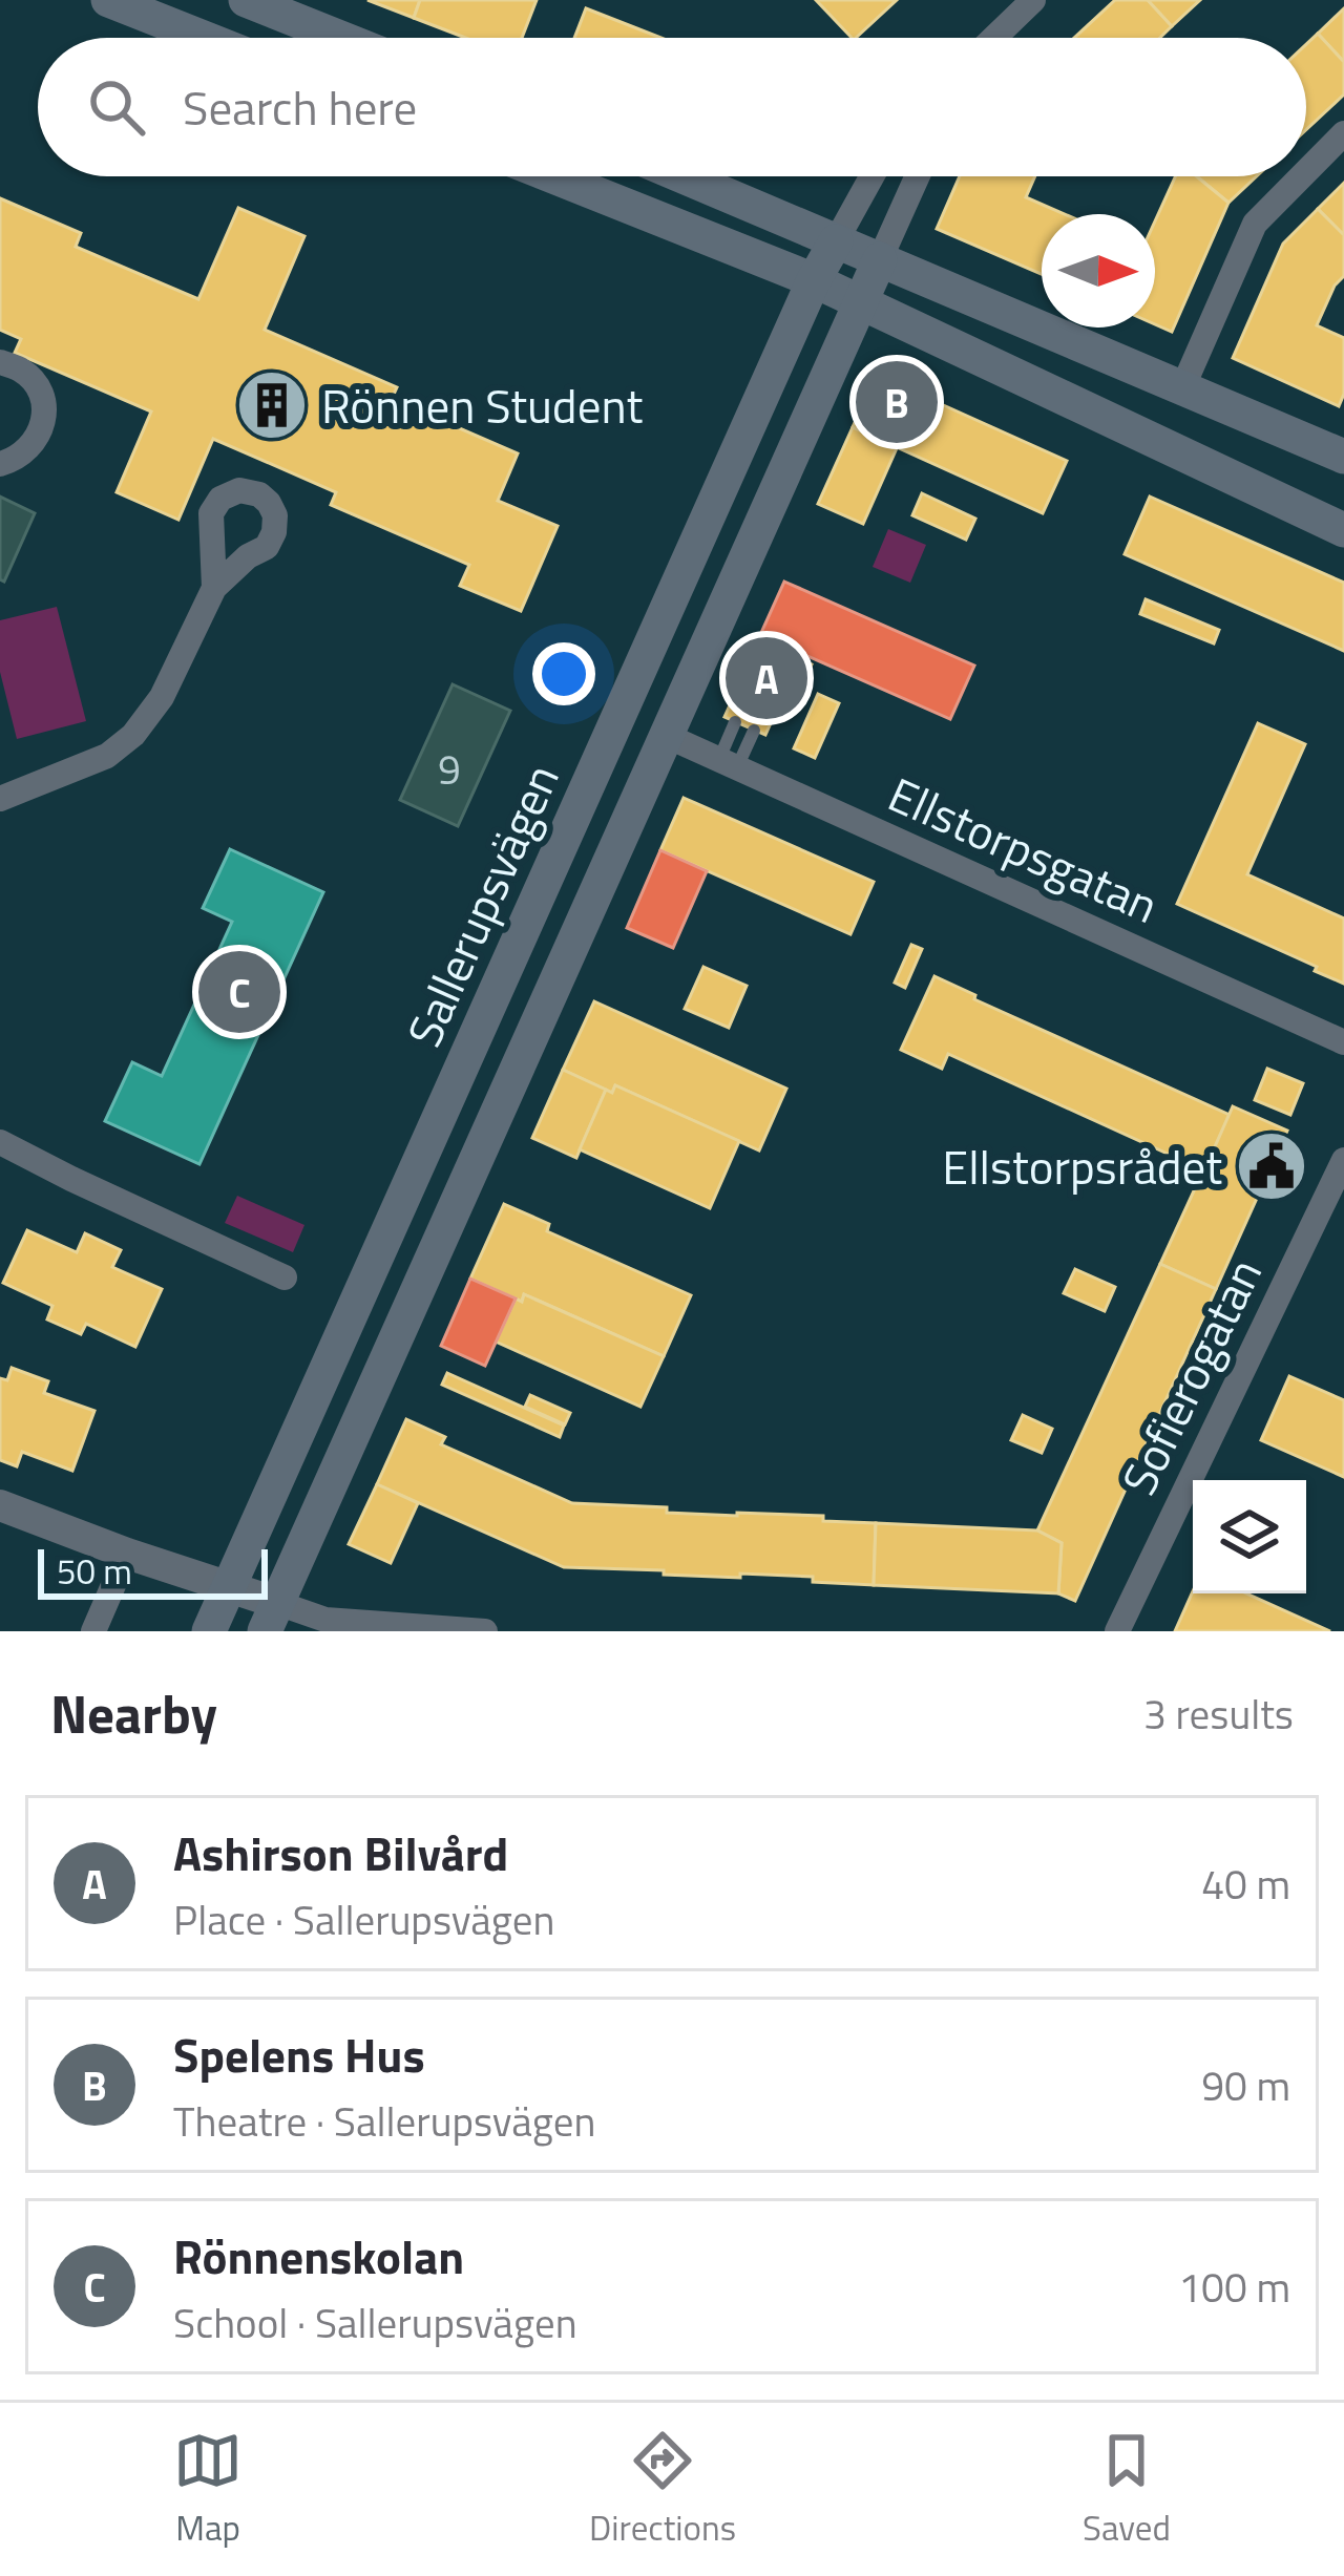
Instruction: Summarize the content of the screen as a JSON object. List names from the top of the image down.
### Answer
{
  "streets": {
    "main road": ["Sallerupsvägen"],
    "street": ["Ellstorpsgatan", "Sofierogatan"]
  },
  "crossings": [
    ["Ellstorpsgatan", "Sallerupsvägen"]
  ],
  "places": {
    "building": ["Rönnen Student"],
    "public building": ["Ellstorpsrådet"]
  },
  "house_numbers": ["9"],
  "scale_bar": "50 m",
  "north": "right",
  "page": {
    "search": "Search here",
    "pins": ["B", "A", "C"],
    "scale": "50 m",
    "heading": ["Nearby", "3 results"],
    "list": [
      {
        "mark": "A",
        "name": "Ashirson Bilvård",
        "note": "Place · Sallerupsvägen",
        "value": "40 m"
      },
      {
        "mark": "B",
        "name": "Spelens Hus",
        "note": "Theatre · Sallerupsvägen",
        "value": "90 m"
      },
      {
        "mark": "C",
        "name": "Rönnenskolan",
        "note": "School · Sallerupsvägen",
        "value": "100 m"
      }
    ],
    "nav": ["Map", "Directions", "Saved"]
  }
}
